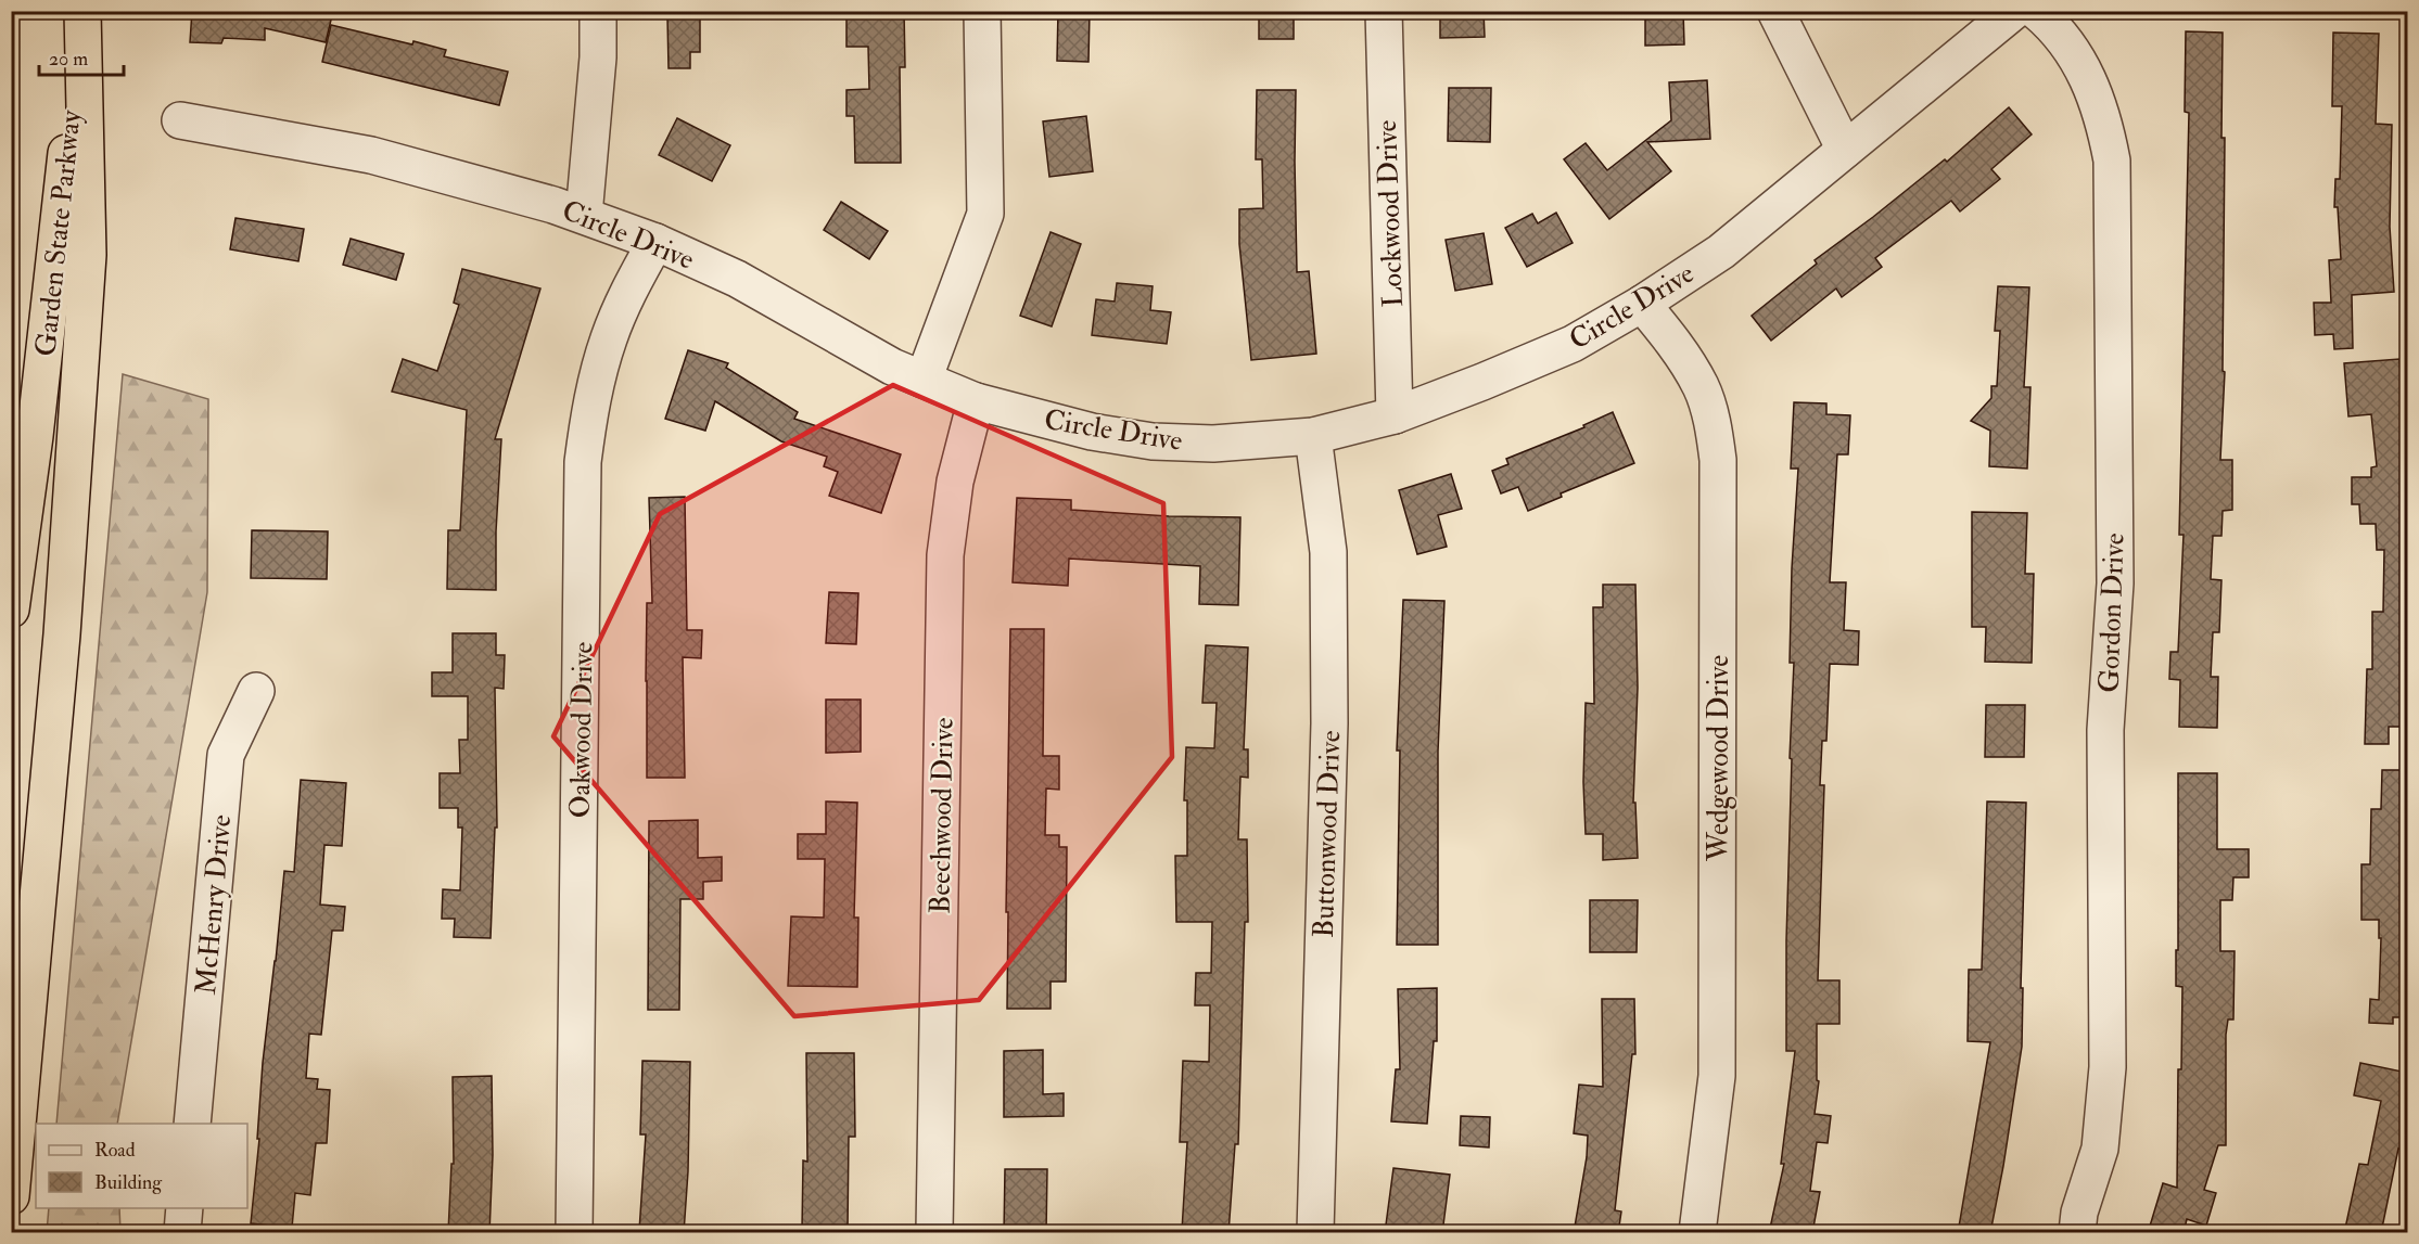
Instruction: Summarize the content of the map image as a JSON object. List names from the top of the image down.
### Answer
{
  "streets": {
    "highway": ["Garden State Parkway"],
    "street": [
      "Lockwood Drive",
      "Circle Drive",
      "Gordon Drive",
      "Oakwood Drive",
      "Wedgewood Drive",
      "Beechwood Drive",
      "Buttonwood Drive",
      "McHenry Drive"
    ]
  },
  "crossings": [
    ["Lockwood Drive", "Circle Drive"],
    ["Circle Drive", "Oakwood Drive"],
    ["Circle Drive", "Wedgewood Drive"],
    ["Circle Drive", "Beechwood Drive"],
    ["Circle Drive", "Buttonwood Drive"]
  ],
  "legend": ["Road", "Building"],
  "scale_bar": "20 m"
}
